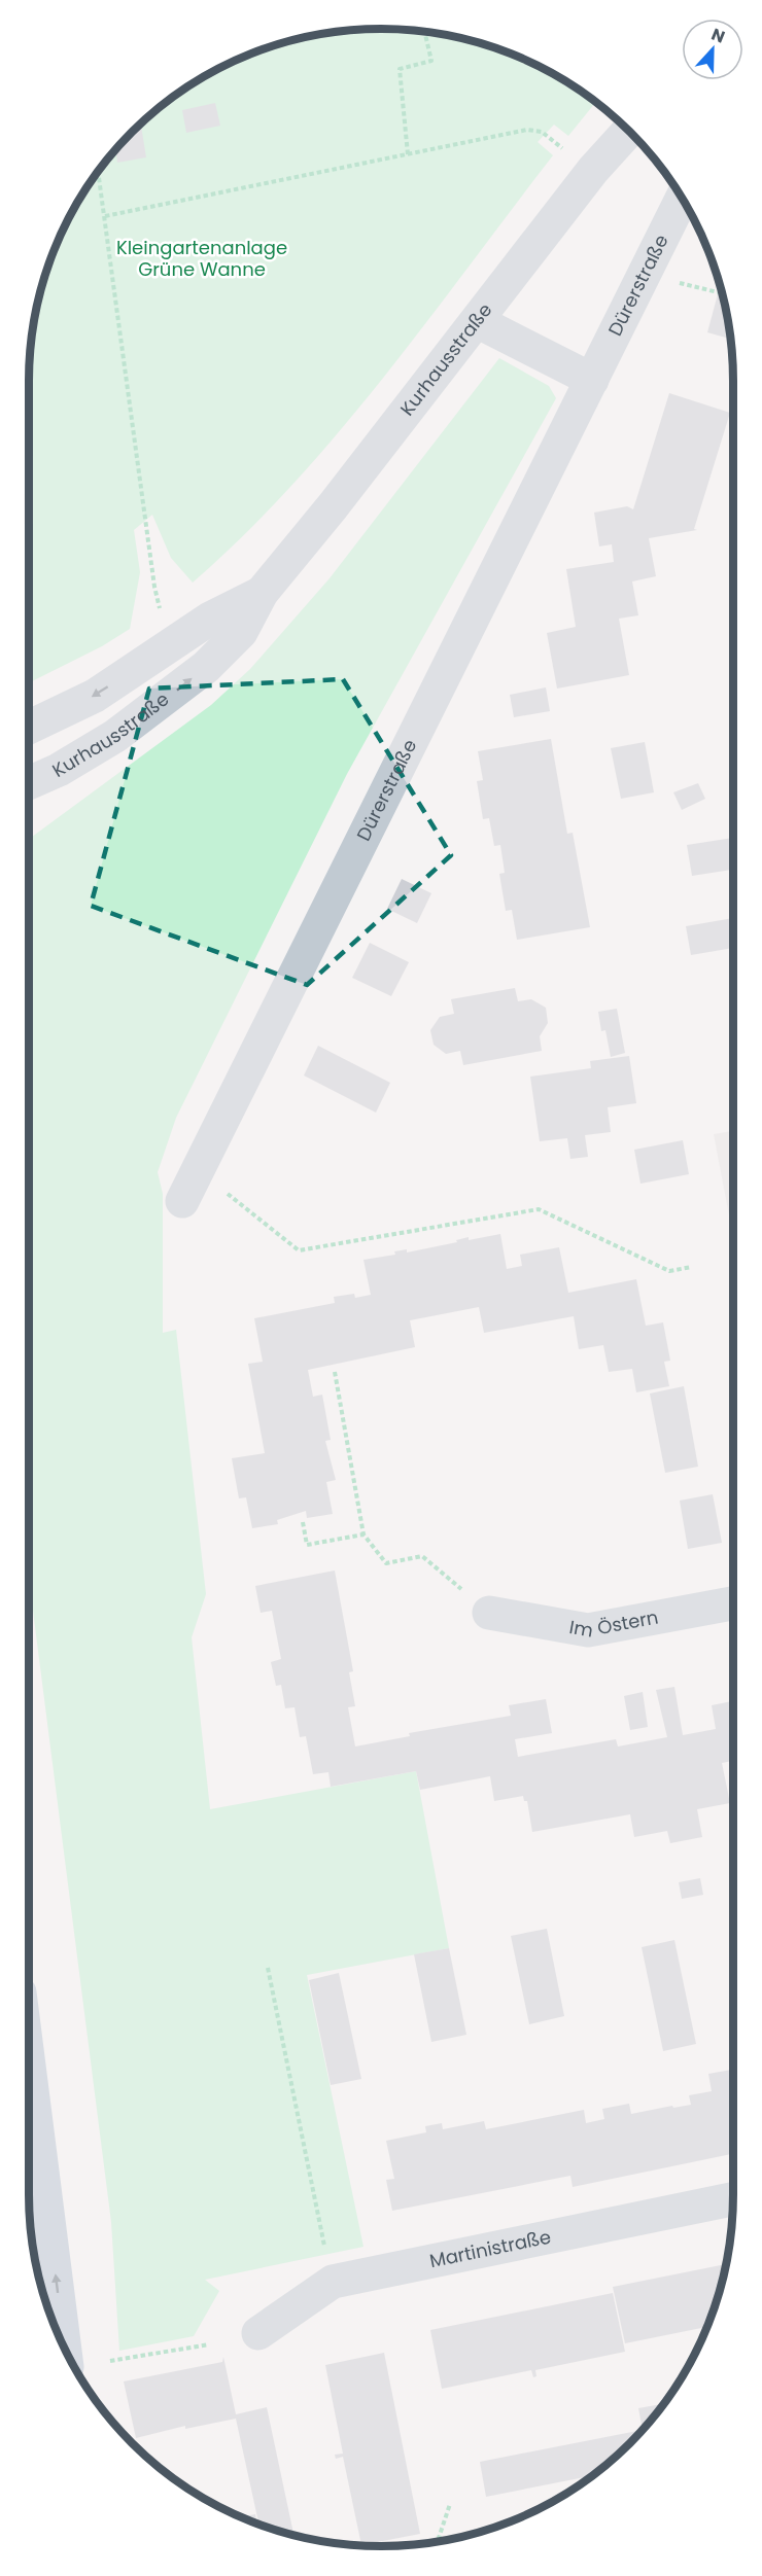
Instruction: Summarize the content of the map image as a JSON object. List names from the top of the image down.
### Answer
{
  "streets": {
    "street": [
      "Dürerstraße",
      "Kurhausstraße",
      "Im Östern",
      "Martinistraße"
    ]
  },
  "parks": ["Kleingartenanlage Grüne Wanne"],
  "north": "top"
}
